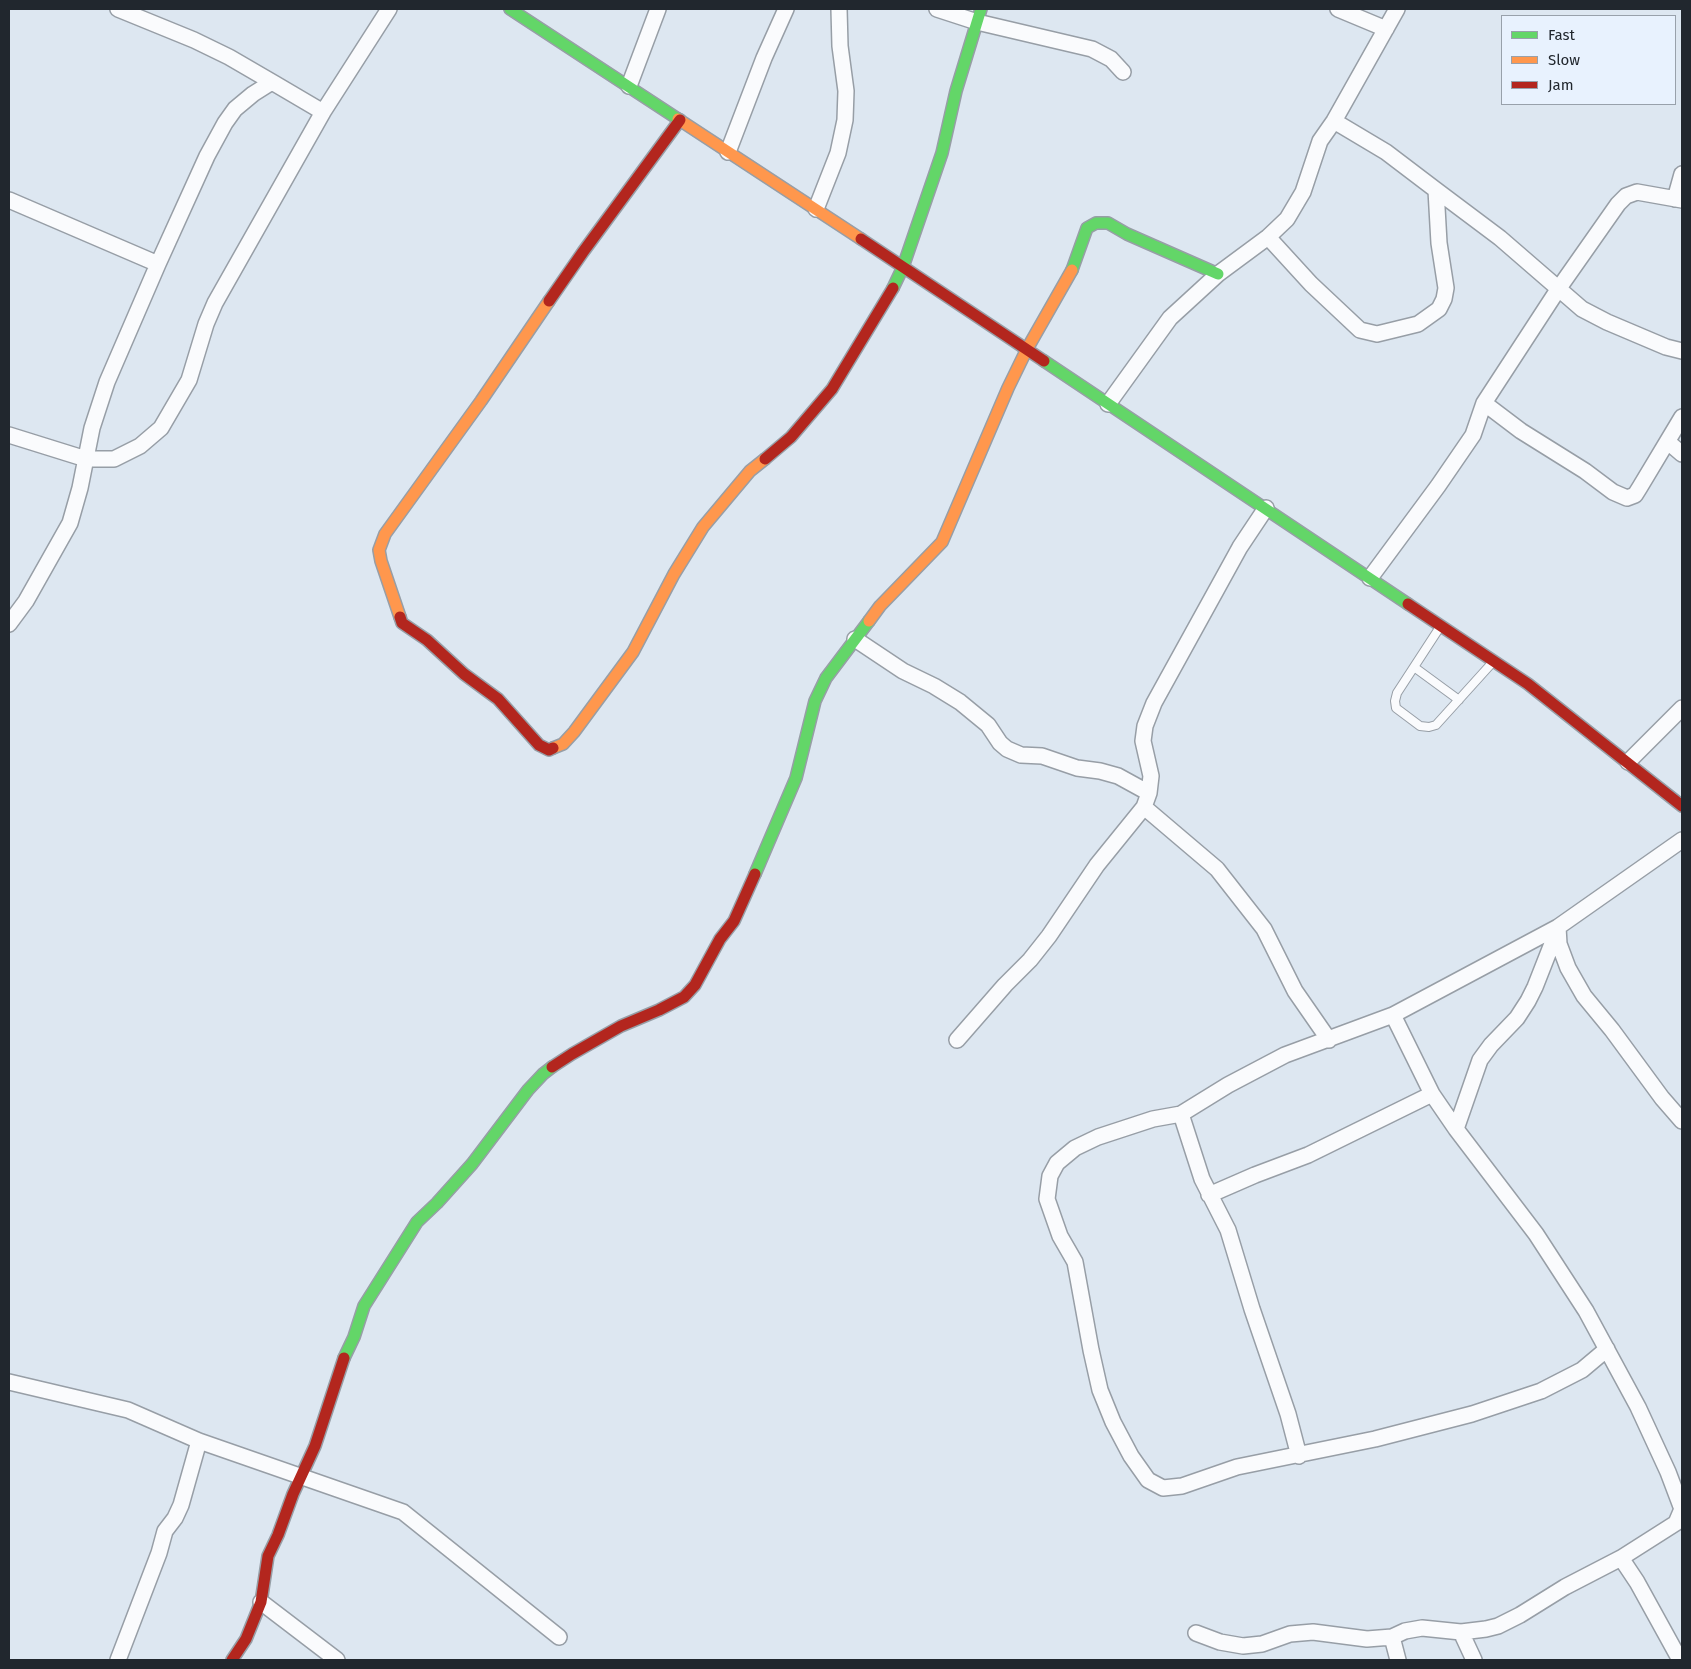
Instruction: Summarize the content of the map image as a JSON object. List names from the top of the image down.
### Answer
{
  "legend": ["Fast", "Slow", "Jam"]
}
